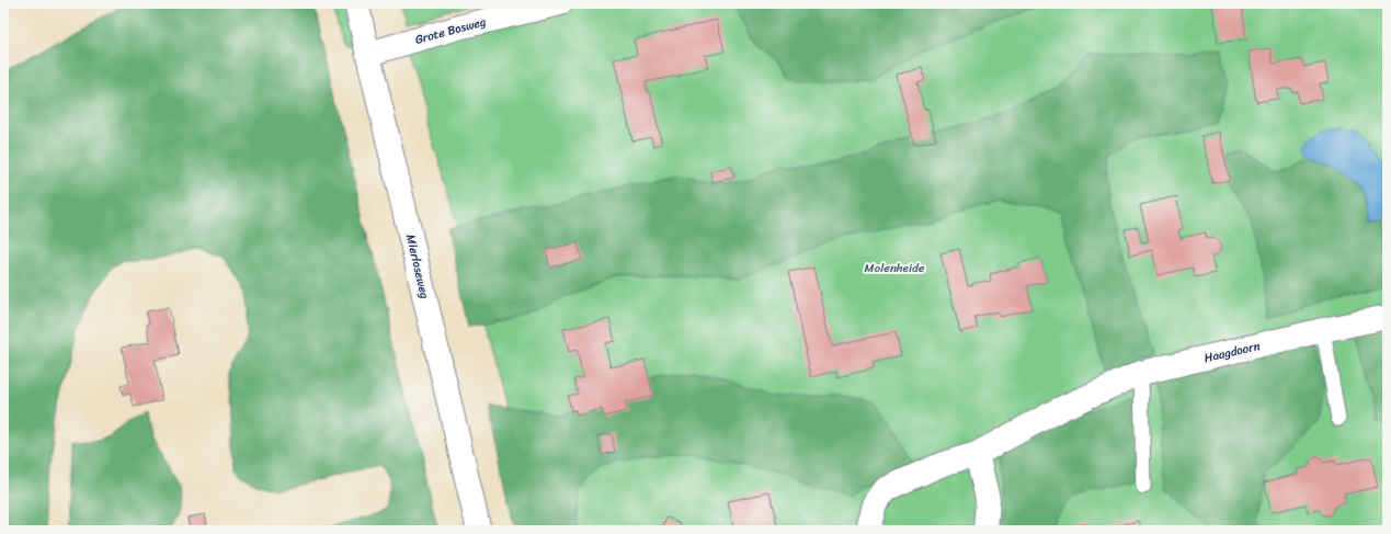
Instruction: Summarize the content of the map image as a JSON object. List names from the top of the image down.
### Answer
{
  "streets": {
    "street": ["Grote Bosweg", "Mierloseweg", "Haagdoorn"]
  },
  "crossings": [
    ["Grote Bosweg", "Mierloseweg"]
  ],
  "parks": ["Molenheide"]
}
